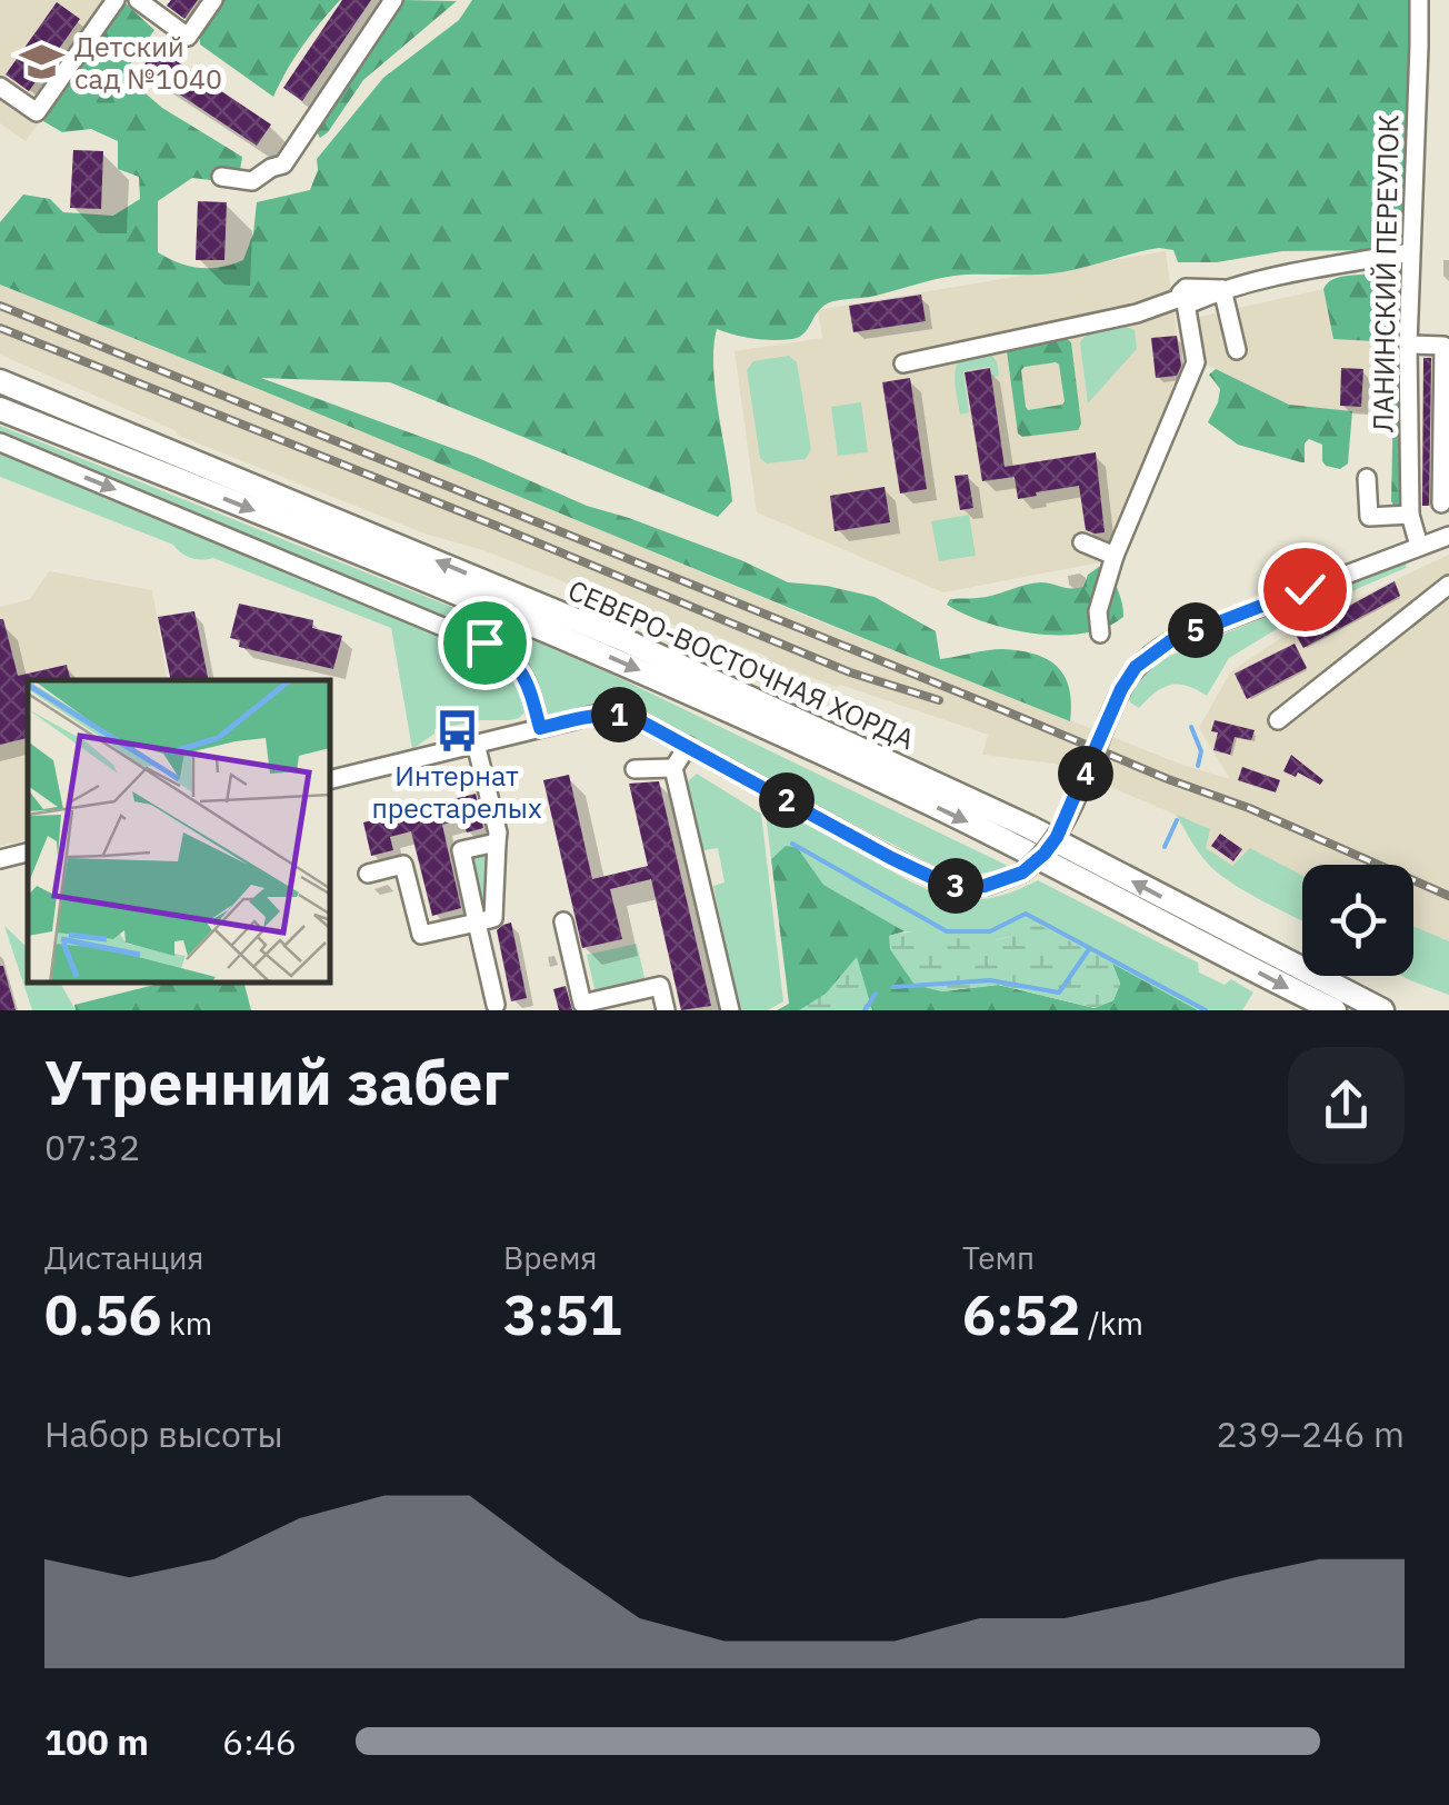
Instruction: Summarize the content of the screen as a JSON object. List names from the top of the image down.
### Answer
{
  "streets": {
    "main road": ["СЕВЕРО-ВОСТОЧНАЯ ХОРДА"],
    "street": ["ЛАНИНСКИЙ ПЕРЕУЛОК"]
  },
  "places": {
    "school or university": ["Детский сад №1040"],
    "bus stop": ["Интернат престарелых"]
  },
  "page": {
    "pins": [
      "5",
      "1",
      "4",
      "2",
      "3"
    ],
    "heading": ["Утренний забег", "07:32"],
    "stats": [
      ["Дистанция", "0.56 km"],
      ["Время", "3:51"],
      ["Темп", "6:52 /km"]
    ],
    "chart": ["Набор высоты", "239–246 m"],
    "list": [
      {
        "name": "100 m",
        "note": "6:46"
      }
    ]
  }
}
